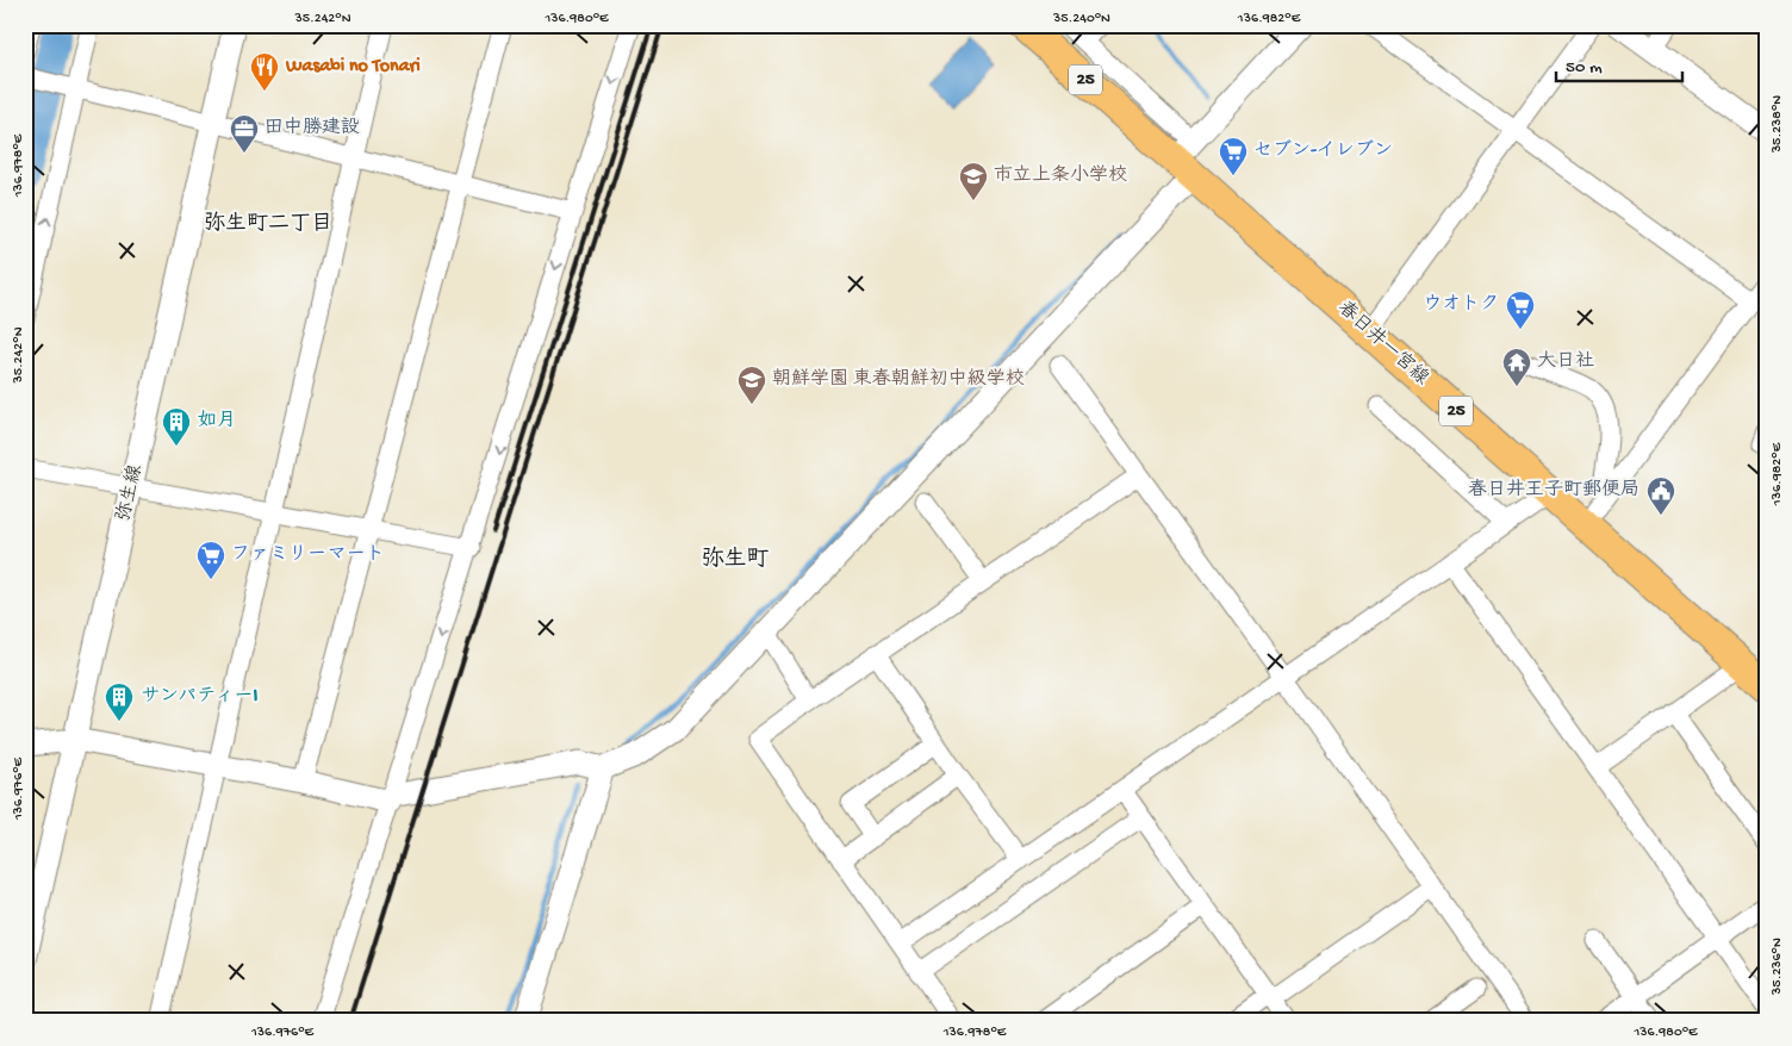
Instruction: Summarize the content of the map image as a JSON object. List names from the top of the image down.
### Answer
{
  "streets": {
    "main road": ["25", "春日井一宮線"],
    "street": ["弥生線"]
  },
  "districts": ["弥生町二丁目", "弥生町"],
  "places": {
    "restaurant": ["Wasabi no Tonari"],
    "office": ["田中勝建設"],
    "supermarket": ["セブン-イレブン", "ウオトク", "ファミリーマート"],
    "school or university": ["市立上条小学校", "朝鮮学園 東春朝鮮初中級学校"],
    "temple": ["大日社"],
    "building": ["如月", "サンパティーI"],
    "public building": ["春日井王子町郵便局"]
  },
  "scale_bar": "50 m",
  "coordinates": [
    "35.242°N",
    "136.980°E",
    "35.240°N",
    "136.982°E",
    "35.238°N",
    "136.978°E",
    "136.976°E",
    "35.236°N"
  ]
}
